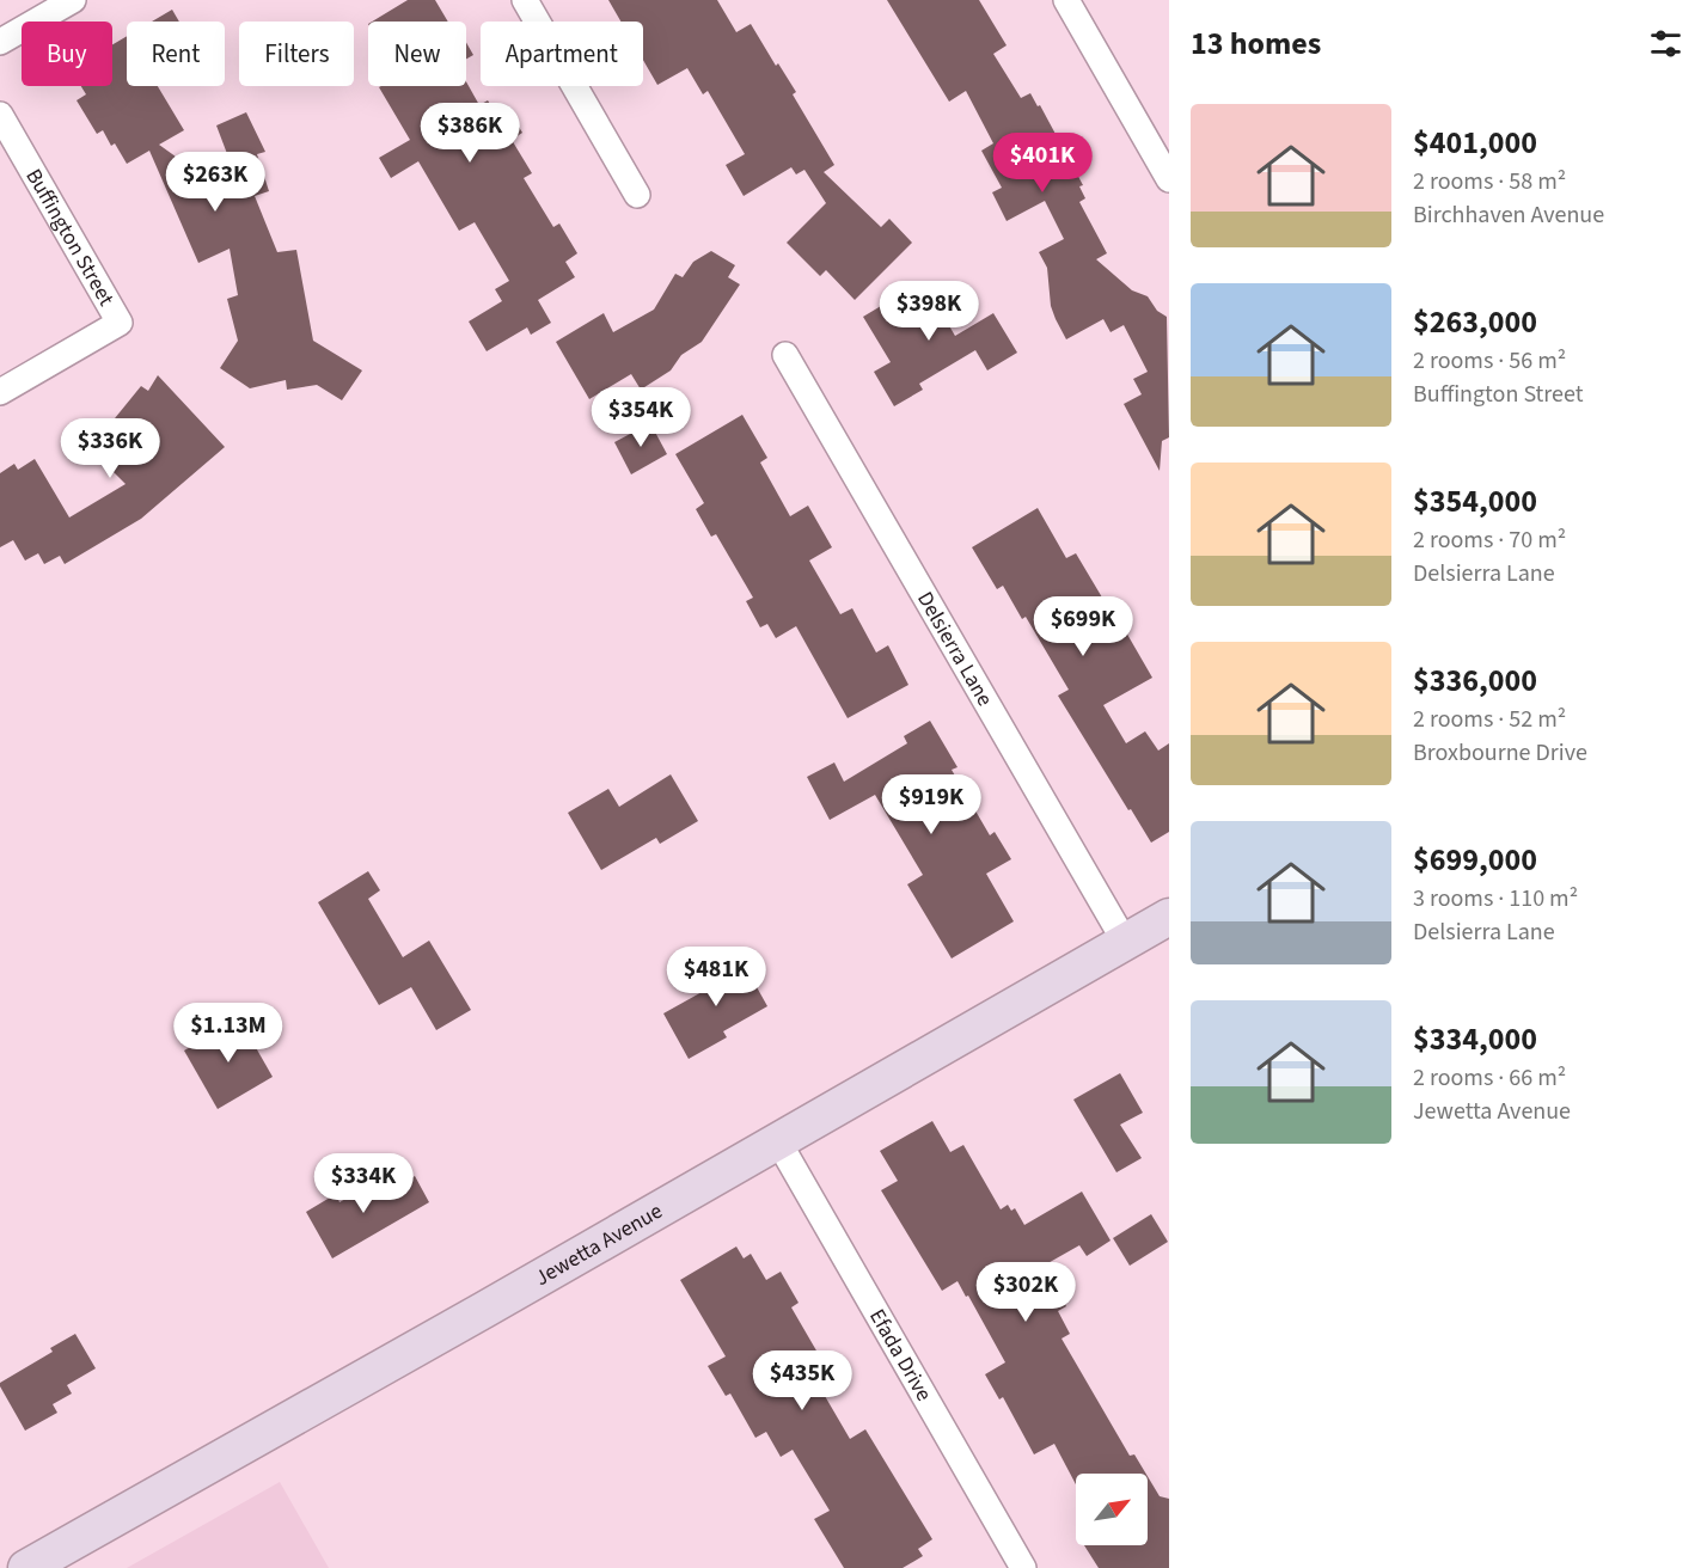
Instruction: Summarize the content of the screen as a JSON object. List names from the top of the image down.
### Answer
{
  "streets": {
    "street": [
      "Buffington Street",
      "Delsierra Lane",
      "Jewetta Avenue",
      "Efada Drive"
    ]
  },
  "crossings": [
    ["Delsierra Lane", "Jewetta Avenue"],
    ["Jewetta Avenue", "Efada Drive"]
  ],
  "north": "top right",
  "page": {
    "heading": "13 homes",
    "chip": [
      "Buy",
      "Rent",
      "Filters",
      "New",
      "Apartment"
    ],
    "list": [
      {
        "name": "$401,000",
        "note": "2 rooms · 58 m² · Birchhaven Avenue"
      },
      {
        "name": "$263,000",
        "note": "2 rooms · 56 m² · Buffington Street"
      },
      {
        "name": "$354,000",
        "note": "2 rooms · 70 m² · Delsierra Lane"
      },
      {
        "name": "$336,000",
        "note": "2 rooms · 52 m² · Broxbourne Drive"
      },
      {
        "name": "$699,000",
        "note": "3 rooms · 110 m² · Delsierra Lane"
      },
      {
        "name": "$334,000",
        "note": "2 rooms · 66 m² · Jewetta Avenue"
      }
    ],
    "price": [
      "$386K",
      "$401K",
      "$263K",
      "$398K",
      "$354K",
      "$336K",
      "$699K",
      "$919K",
      "$481K",
      "$1.13M",
      "$334K",
      "$302K",
      "$435K"
    ]
  }
}
